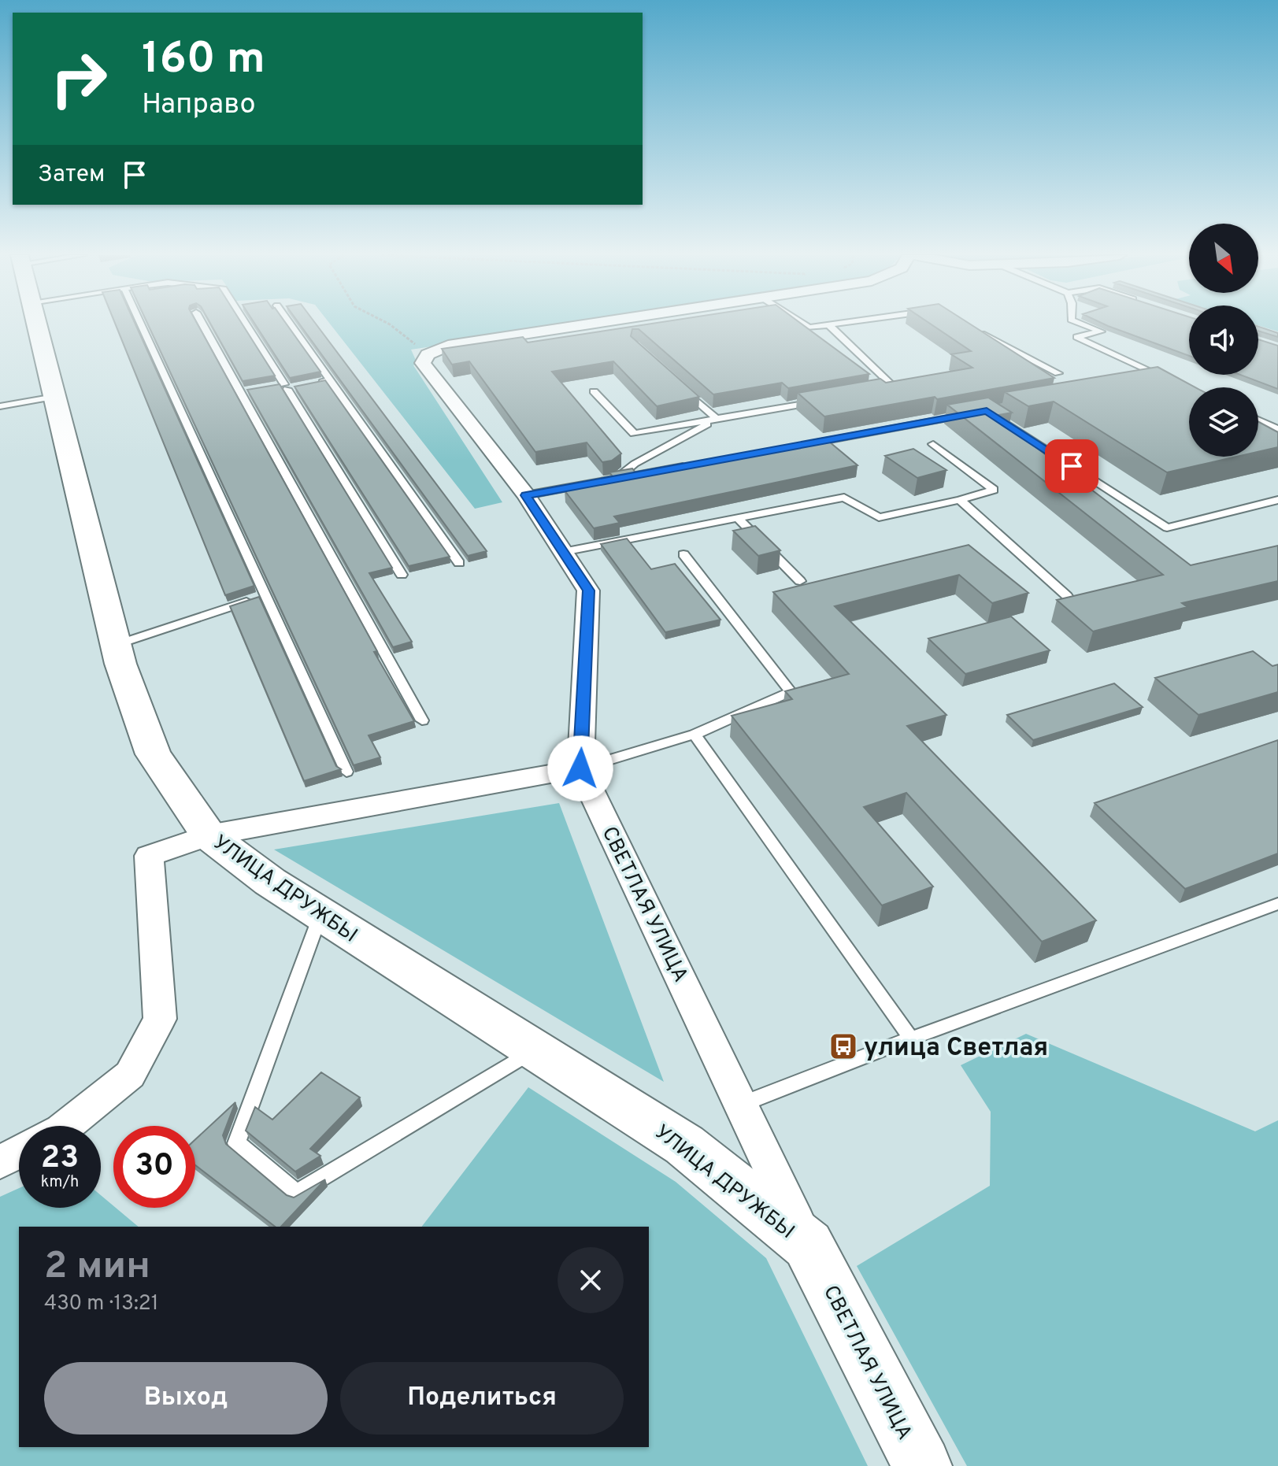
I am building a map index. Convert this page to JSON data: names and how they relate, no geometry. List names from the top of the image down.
{
  "streets": {
    "street": ["УЛИЦА ДРУЖБЫ", "СВЕТЛАЯ УЛИЦА"]
  },
  "crossings": [
    ["УЛИЦА ДРУЖБЫ", "СВЕТЛАЯ УЛИЦА"]
  ],
  "places": {
    "bus stop": ["улица Светлая"]
  },
  "north": "bottom right",
  "page": {
    "turn": ["160 m", "Направо"],
    "then": "Затем",
    "speed": "23 km/h",
    "limit": "30",
    "heading": ["2 мин", "430 m · 13:21"],
    "buttons": ["Выход", "Поделиться"]
  }
}
